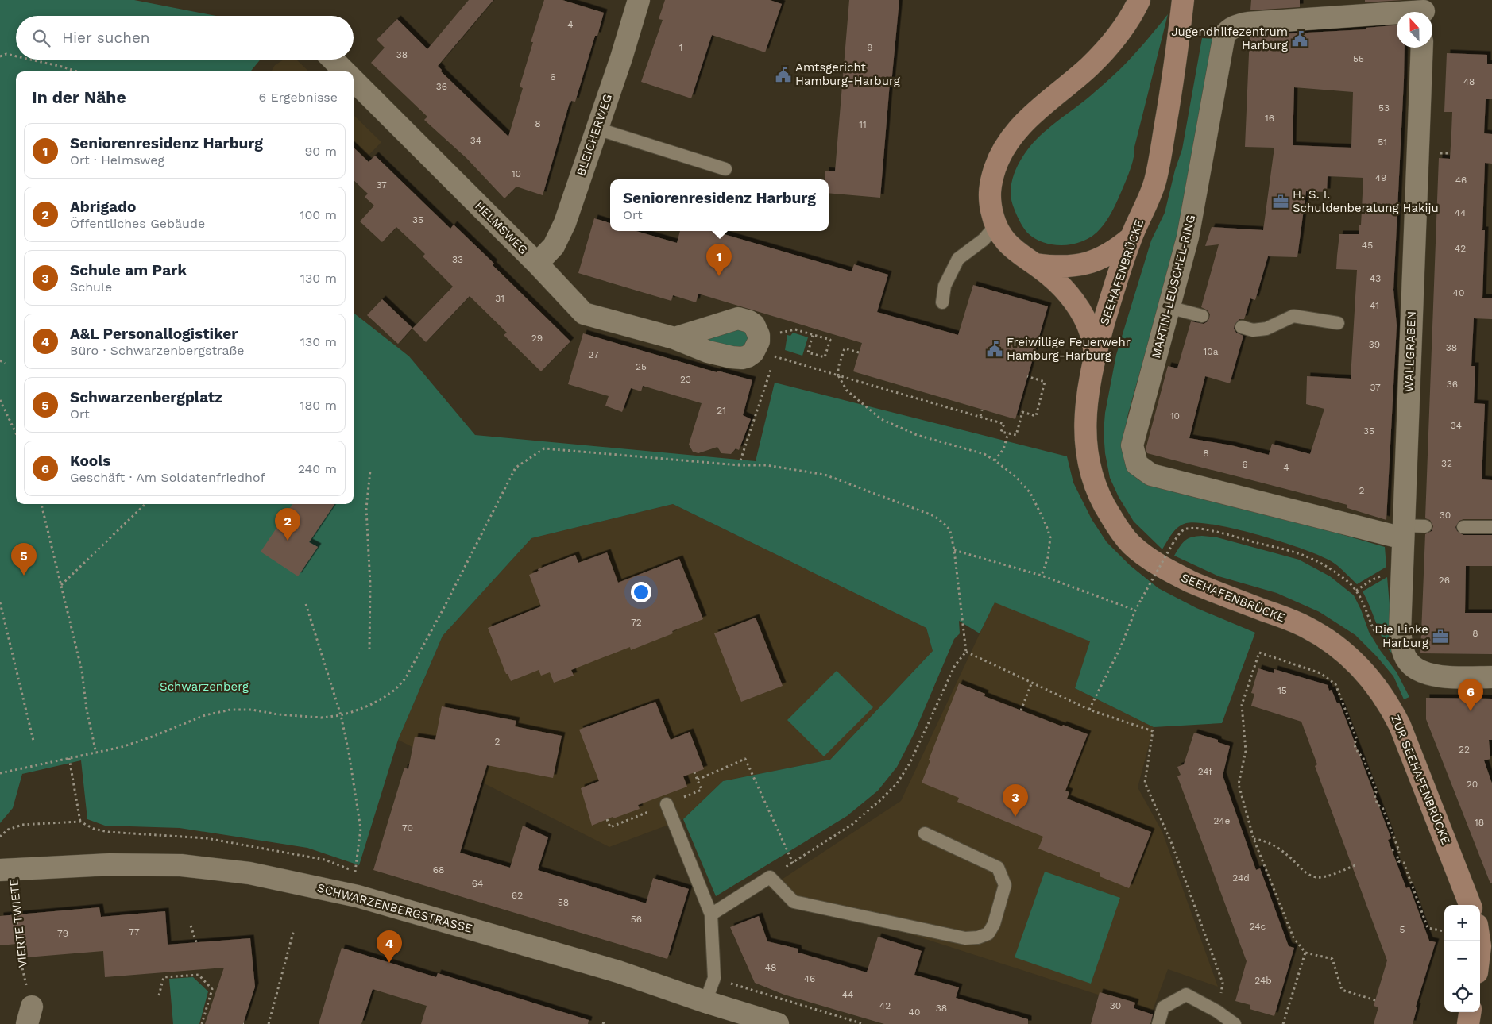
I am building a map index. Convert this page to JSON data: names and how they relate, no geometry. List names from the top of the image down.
{
  "streets": {
    "main road": ["SEEHAFENBRÜCKE", "ZUR SEEHAFENBRÜCKE"],
    "street": [
      "BLEICHERWEG",
      "HELMSWEG",
      "MARTIN-LEUSCHEL-RING",
      "WALLGRABEN",
      "SCHWARZENBERGSTRASSE"
    ],
    "path": ["VIERTE TWIETE"]
  },
  "crossings": [
    ["BLEICHERWEG", "HELMSWEG"],
    ["SEEHAFENBRÜCKE", "ZUR SEEHAFENBRÜCKE"],
    ["MARTIN-LEUSCHEL-RING", "WALLGRABEN"],
    ["SCHWARZENBERGSTRASSE", "VIERTE TWIETE"]
  ],
  "parks": ["Schwarzenberg"],
  "places": {
    "public building": ["Jugendhilfezentrum Harburg", "Amtsgericht Hamburg-Harburg", "Freiwillige Feuerwehr Hamburg-Harburg"],
    "office": ["H. S. I. Schuldenberatung Hakiju", "Die Linke Harburg"]
  },
  "house_numbers": [
    "4",
    "1",
    "9",
    "38",
    "55",
    "6",
    "48",
    "36",
    "53",
    "16",
    "8",
    "11",
    "34",
    "51",
    "10",
    "49",
    "46",
    "37",
    "44",
    "35",
    "45",
    "42",
    "33",
    "43",
    "40",
    "31",
    "41",
    "29",
    "39",
    "38",
    "10a",
    "27",
    "25",
    "23",
    "36",
    "37",
    "21",
    "10",
    "34",
    "35",
    "8",
    "32",
    "6",
    "4",
    "2",
    "30",
    "26",
    "72",
    "8",
    "15",
    "2",
    "22",
    "24f",
    "20",
    "24e",
    "18",
    "70",
    "68",
    "24d",
    "64",
    "62",
    "58",
    "56",
    "24c",
    "5",
    "77",
    "79",
    "48",
    "46",
    "24b",
    "44",
    "42",
    "30",
    "38",
    "40"
  ],
  "north": "top",
  "page": {
    "search": "Hier suchen",
    "heading": ["In der Nähe", "6 Ergebnisse"],
    "list": [
      {
        "mark": "1",
        "name": "Seniorenresidenz Harburg",
        "note": "Ort · Helmsweg",
        "value": "90 m"
      },
      {
        "mark": "2",
        "name": "Abrigado",
        "note": "Öffentliches Gebäude",
        "value": "100 m"
      },
      {
        "mark": "3",
        "name": "Schule am Park",
        "note": "Schule",
        "value": "130 m"
      },
      {
        "mark": "4",
        "name": "A&L Personallogistiker",
        "note": "Büro · Schwarzenbergstraße",
        "value": "130 m"
      },
      {
        "mark": "5",
        "name": "Schwarzenbergplatz",
        "note": "Ort",
        "value": "180 m"
      },
      {
        "mark": "6",
        "name": "Kools",
        "note": "Geschäft · Am Soldatenfriedhof",
        "value": "240 m"
      }
    ],
    "popup": ["Seniorenresidenz Harburg", "Ort"],
    "pins": [
      "1",
      "2",
      "5",
      "6",
      "3",
      "4"
    ],
    "map_buttons": ["+", "−"]
  }
}
